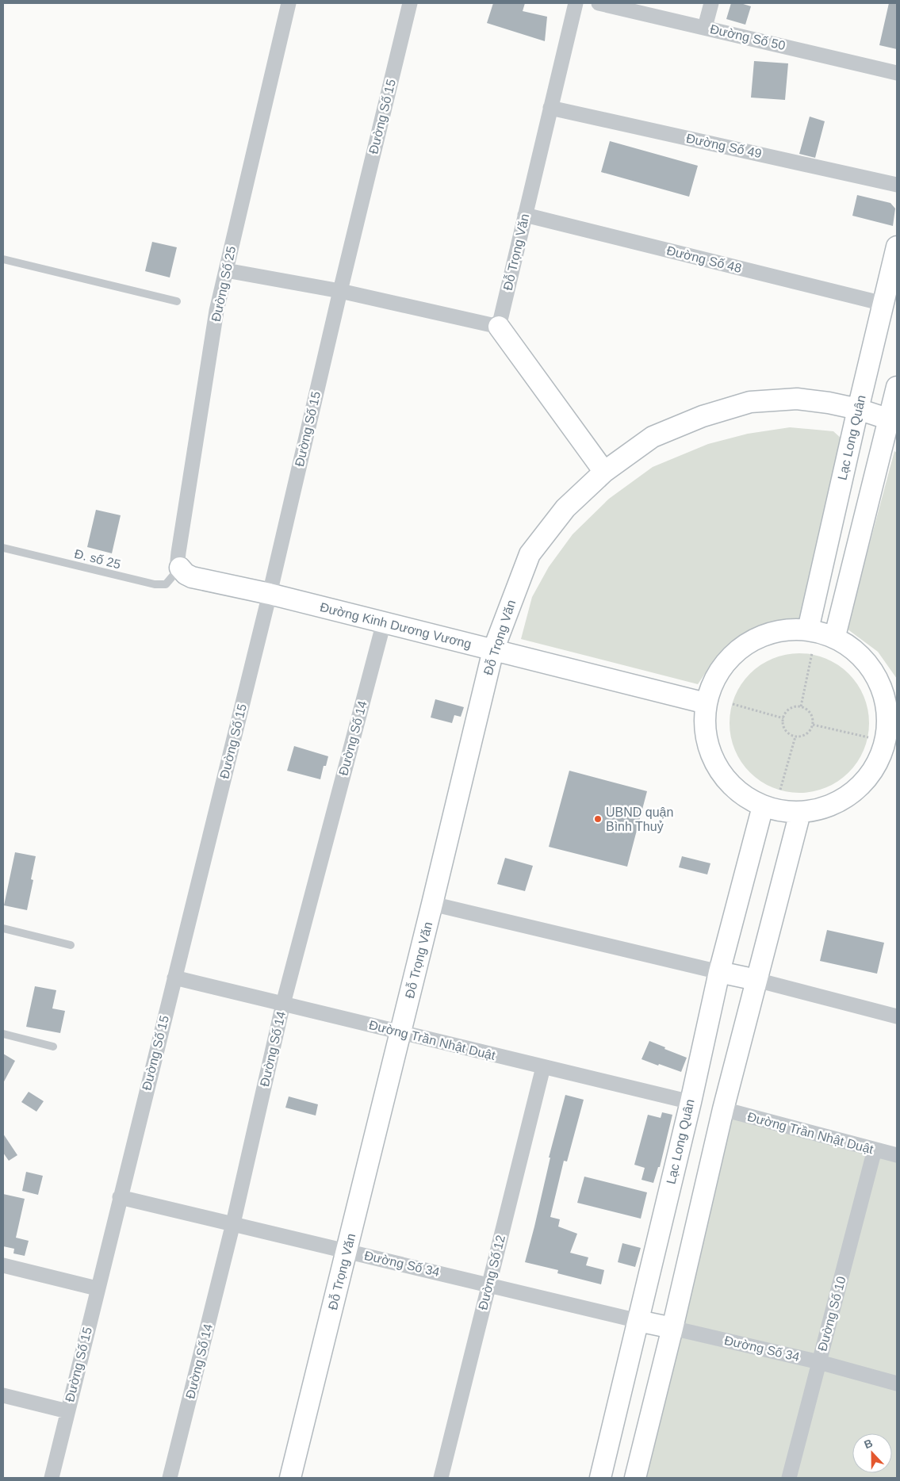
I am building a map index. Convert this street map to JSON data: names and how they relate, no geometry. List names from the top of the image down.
{
  "streets": {
    "main road": ["Đỗ Trọng Văn", "Lạc Long Quân", "Đường Kinh Dương Vương"],
    "street": [
      "Đường Số 50",
      "Đường Số 15",
      "Đường Số 49",
      "Đường Số 48",
      "Đường Số 25",
      "Đường Số 14",
      "Đường Trần Nhật Duật",
      "Đường Số 34",
      "Đường Số 12",
      "Đường Số 10"
    ],
    "lane": ["Đ. số 25"]
  },
  "crossings": [
    ["Đường Số 15", "Đường Kinh Dương Vương"],
    ["Đường Số 15", "Đường Trần Nhật Duật"],
    ["Đường Số 15", "Đường Số 34"],
    ["Đường Số 49", "Đỗ Trọng Văn"],
    ["Đỗ Trọng Văn", "Đường Số 48"],
    ["Đỗ Trọng Văn", "Lạc Long Quân"],
    ["Đỗ Trọng Văn", "Đường Kinh Dương Vương"],
    ["Đỗ Trọng Văn", "Đường Trần Nhật Duật"],
    ["Đỗ Trọng Văn", "Đường Số 34"],
    ["Đường Số 48", "Lạc Long Quân"],
    ["Đường Số 25", "Đ. số 25"],
    ["Đường Số 25", "Đường Kinh Dương Vương"],
    ["Lạc Long Quân", "Đường Trần Nhật Duật"],
    ["Lạc Long Quân", "Đường Số 34"],
    ["Đ. số 25", "Đường Kinh Dương Vương"],
    ["Đường Kinh Dương Vương", "Đường Số 14"],
    ["Đường Số 14", "Đường Trần Nhật Duật"],
    ["Đường Số 14", "Đường Số 34"],
    ["Đường Trần Nhật Duật", "Đường Số 12"],
    ["Đường Trần Nhật Duật", "Đường Số 10"],
    ["Đường Số 34", "Đường Số 12"],
    ["Đường Số 34", "Đường Số 10"]
  ],
  "places": ["UBND quận Bình Thuỷ"],
  "north": "top"
}
